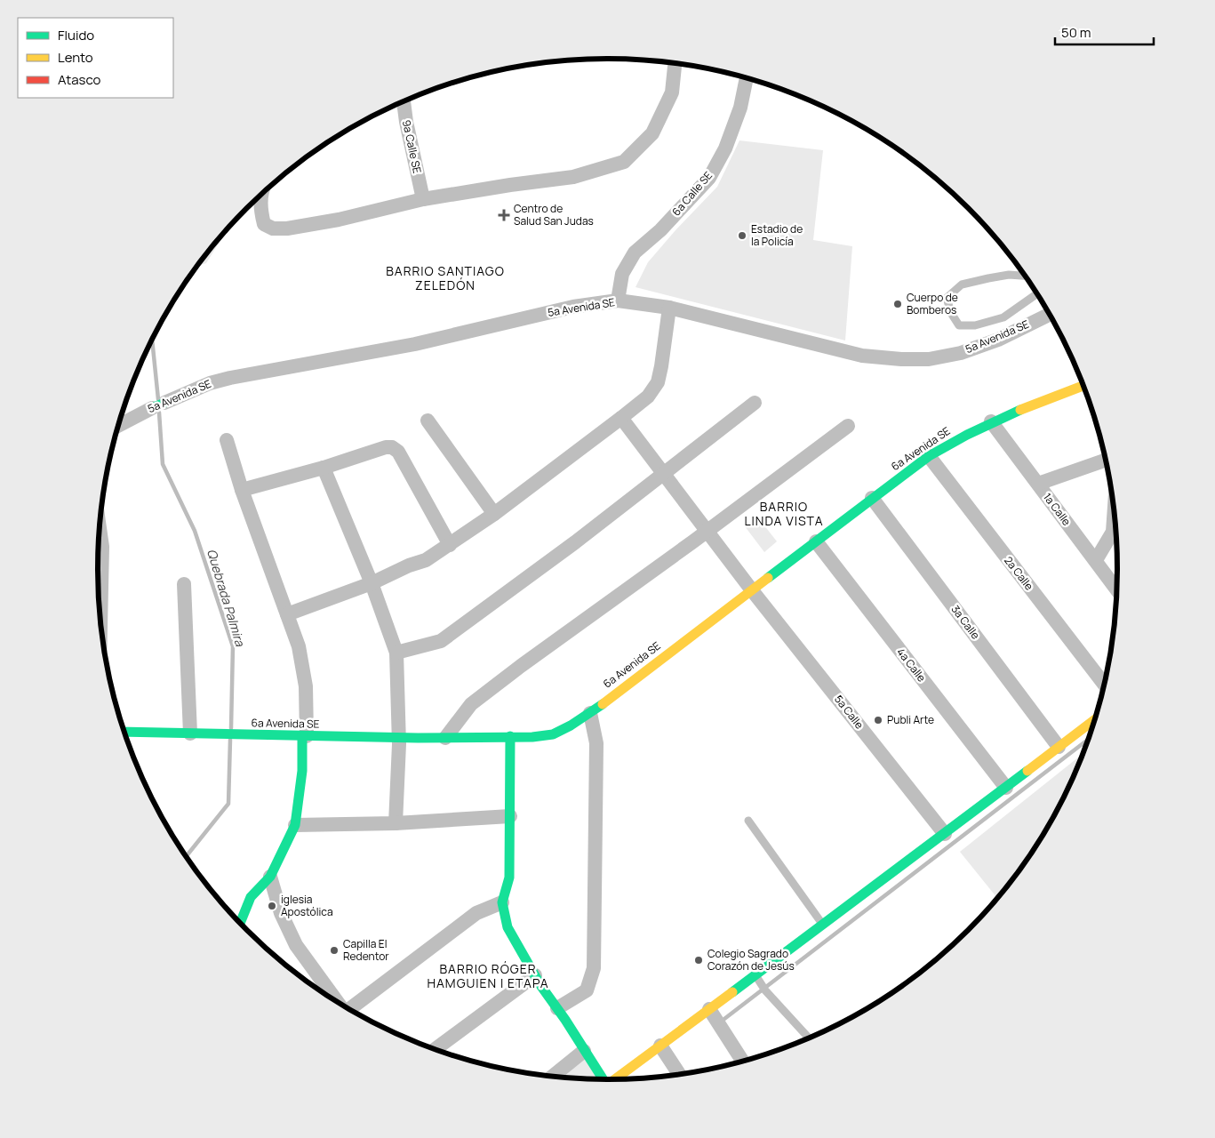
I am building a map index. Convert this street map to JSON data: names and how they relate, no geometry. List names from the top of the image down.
{
  "streets": {
    "street": [
      "9a Calle SE",
      "6a Calle SE",
      "5a Avenida SE",
      "6a Avenida SE",
      "1a Calle",
      "2a Calle",
      "3a Calle",
      "4a Calle",
      "5a Calle"
    ]
  },
  "crossings": [
    ["6a Calle SE", "5a Avenida SE"],
    ["6a Avenida SE", "1a Calle"],
    ["6a Avenida SE", "2a Calle"],
    ["6a Avenida SE", "3a Calle"],
    ["6a Avenida SE", "4a Calle"],
    ["6a Avenida SE", "5a Calle"]
  ],
  "districts": ["BARRIO SANTIAGO ZELEDÓN", "BARRIO LINDA VISTA", "BARRIO RÓGER HAMGUIEN I ETAPA"],
  "water": ["Quebrada Palmira"],
  "places": {
    "health": ["Centro de Salud San Judas"],
    "other": [
      "Estadio de la Policía",
      "Cuerpo de Bomberos",
      "Publi Arte",
      "iglesia Apostólica",
      "Capilla El Redentor",
      "Colegio Sagrado Corazón de Jesús"
    ]
  },
  "legend": ["Fluido", "Lento", "Atasco"],
  "scale_bar": "50 m"
}
